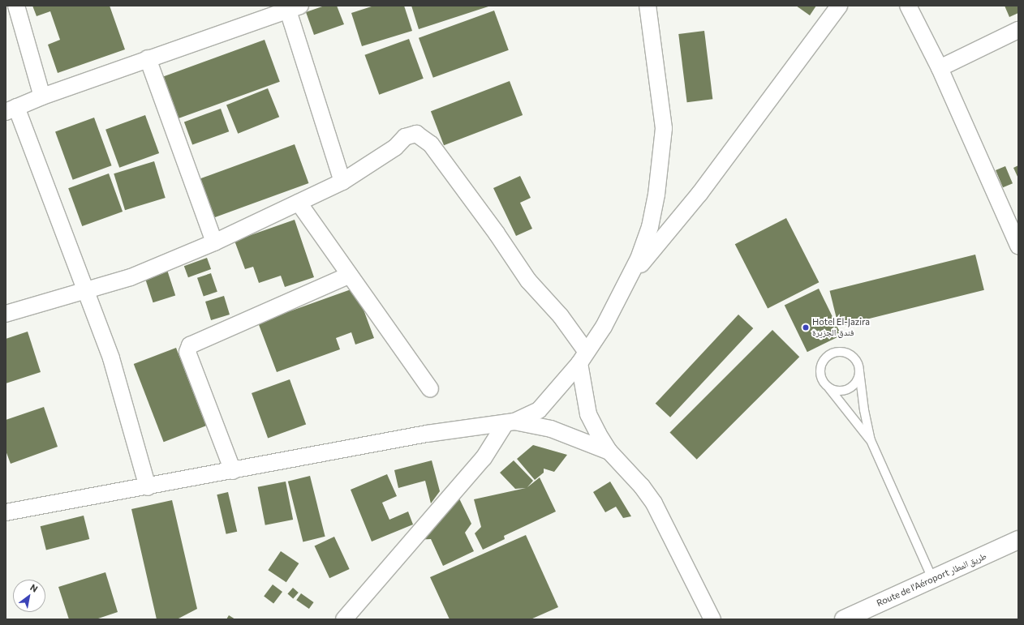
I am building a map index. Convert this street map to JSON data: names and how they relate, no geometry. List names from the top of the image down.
{
  "streets": {
    "street": ["Route de l'Aéroport طريق المطار"]
  },
  "places": ["Hotel El-Jazira فندق الجزيرة"],
  "north": "top right"
}
